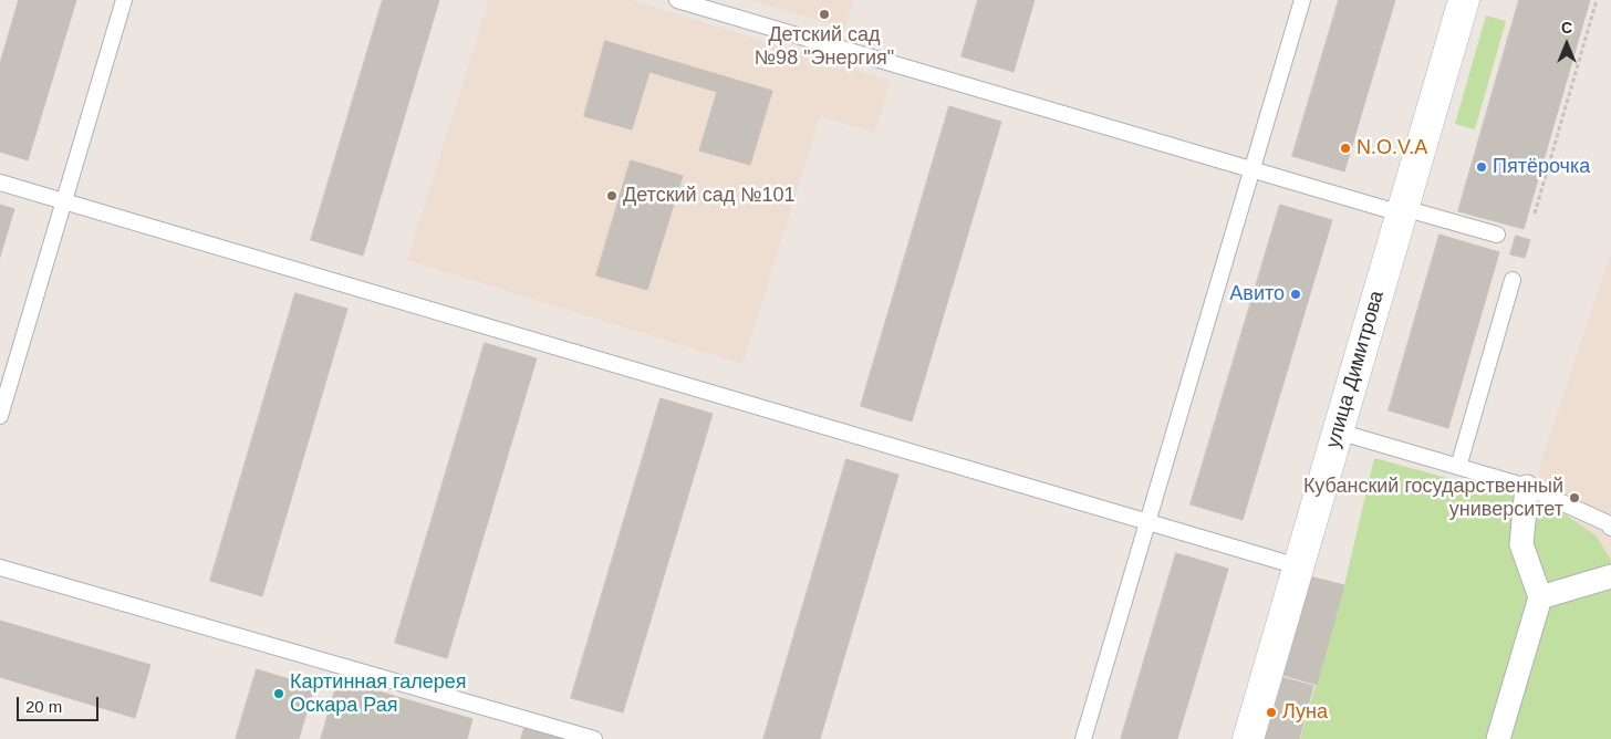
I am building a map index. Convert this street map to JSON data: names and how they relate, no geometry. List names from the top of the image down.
{
  "streets": {
    "street": ["улица Димитрова"]
  },
  "places": [
    "Детский сад №98 \"Энергия\"",
    "N.O.V.A",
    "Пятёрочка",
    "Детский сад №101",
    "Авито",
    "Кубанский государственный университет",
    "Картинная галерея Оскара Рая",
    "Луна"
  ],
  "scale_bar": "20 m",
  "north": "top"
}
